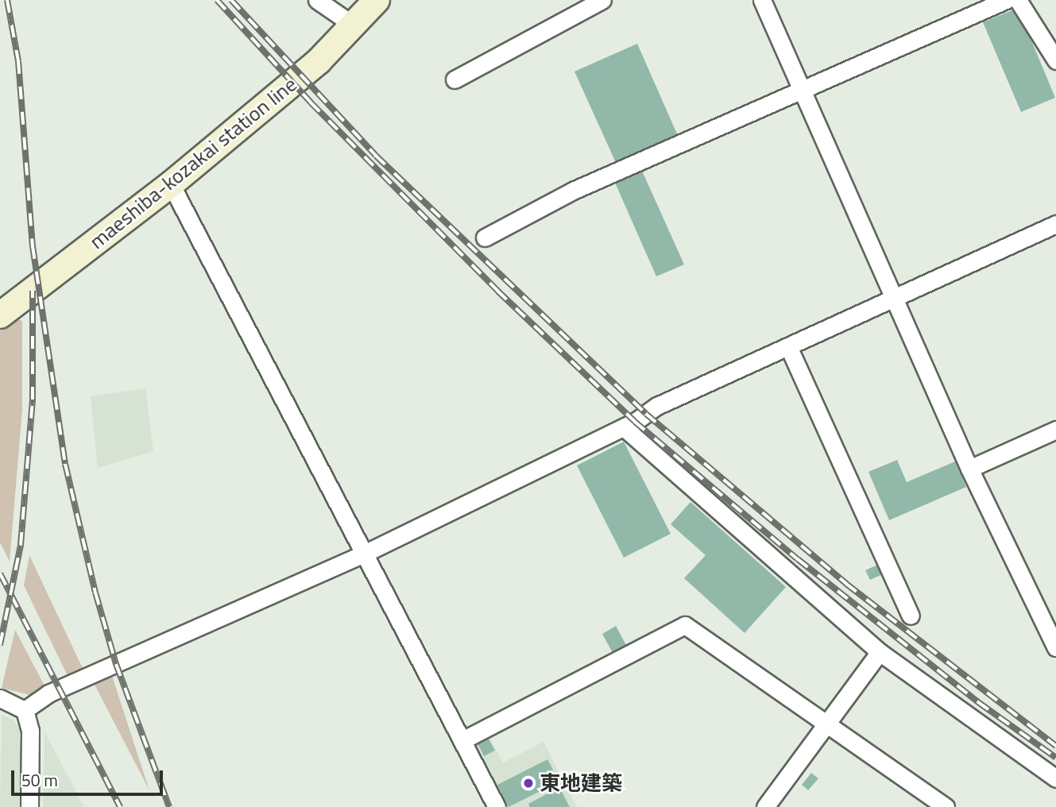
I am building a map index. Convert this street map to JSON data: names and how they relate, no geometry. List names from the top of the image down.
{
  "streets": {
    "main road": ["maeshiba-kozakai station line"]
  },
  "places": ["東地建築"],
  "scale_bar": "50 m"
}
